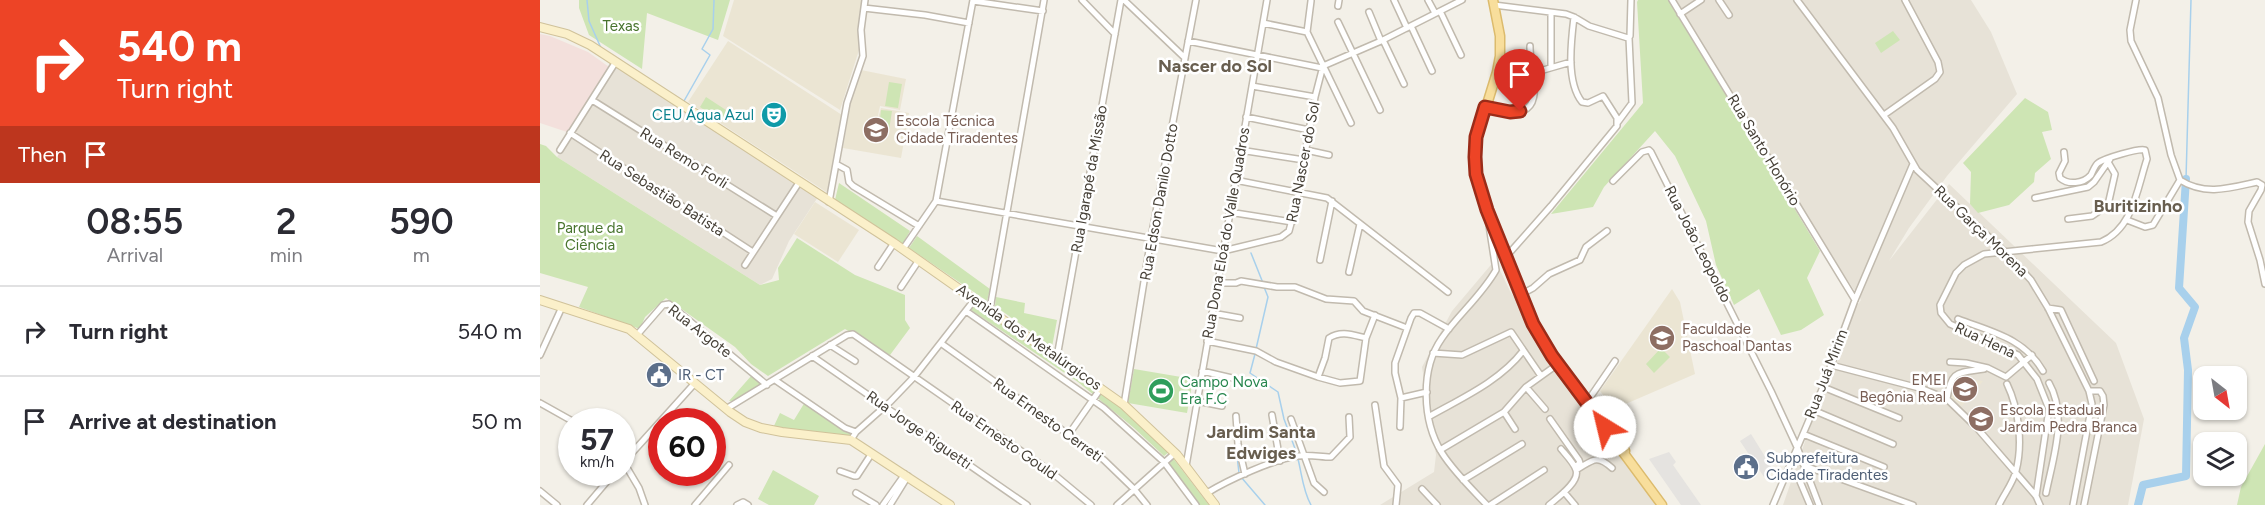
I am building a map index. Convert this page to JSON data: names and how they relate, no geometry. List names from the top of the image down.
{
  "streets": {
    "main road": ["Avenida dos Metalúrgicos"],
    "street": [
      "Rua Santo Honório",
      "Rua Remo Forli",
      "Rua Nascer do Sol",
      "Rua Igarapé da Missão",
      "Rua Sebastião Batista",
      "Rua Edson Danilo Dotto",
      "Rua Garça Morena",
      "Rua Dona Eloá do Valle Quadros",
      "Rua João Leopoldo",
      "Rua Argote",
      "Rua Hena",
      "Rua Juá Mirim",
      "Rua Ernesto Cerreti",
      "Rua Jorge Riguetti",
      "Rua Ernesto Gould"
    ]
  },
  "crossings": [
    ["Rua Santo Honório", "Rua Juá Mirim"],
    ["Rua Nascer do Sol", "Rua Igarapé da Missão"],
    ["Rua Nascer do Sol", "Rua Edson Danilo Dotto"],
    ["Rua Nascer do Sol", "Rua Dona Eloá do Valle Quadros"],
    ["Rua Igarapé da Missão", "Avenida dos Metalúrgicos"],
    ["Rua Edson Danilo Dotto", "Avenida dos Metalúrgicos"],
    ["Rua Garça Morena", "Rua Hena"],
    ["Rua Garça Morena", "Rua Juá Mirim"],
    ["Rua Dona Eloá do Valle Quadros", "Avenida dos Metalúrgicos"],
    ["Rua João Leopoldo", "Rua Juá Mirim"]
  ],
  "districts": ["Nascer do Sol", "Buritizinho", "Jardim Santa Edwiges"],
  "parks": ["Texas", "Parque da Ciência"],
  "places": {
    "theatre": ["CEU Água Azul"],
    "school or university": [
      "Escola Técnica Cidade Tiradentes",
      "Faculdade Paschoal Dantas",
      "EMEI Begônia Real",
      "Escola Estadual Jardim Pedra Branca"
    ],
    "public building": ["IR - CT", "Subprefeitura Cidade Tiradentes"],
    "sports": ["Campo Nova Era F.C"]
  },
  "north": "bottom right",
  "page": {
    "turn": ["540 m", "Turn right"],
    "then": "Then",
    "eta": [
      "08:55",
      "Arrival",
      "2",
      "min",
      "590",
      "m"
    ],
    "list": [
      {
        "name": "Turn right",
        "value": "540 m"
      },
      {
        "name": "Arrive at destination",
        "value": "50 m"
      }
    ],
    "speed": "57 km/h",
    "limit": "60"
  }
}
